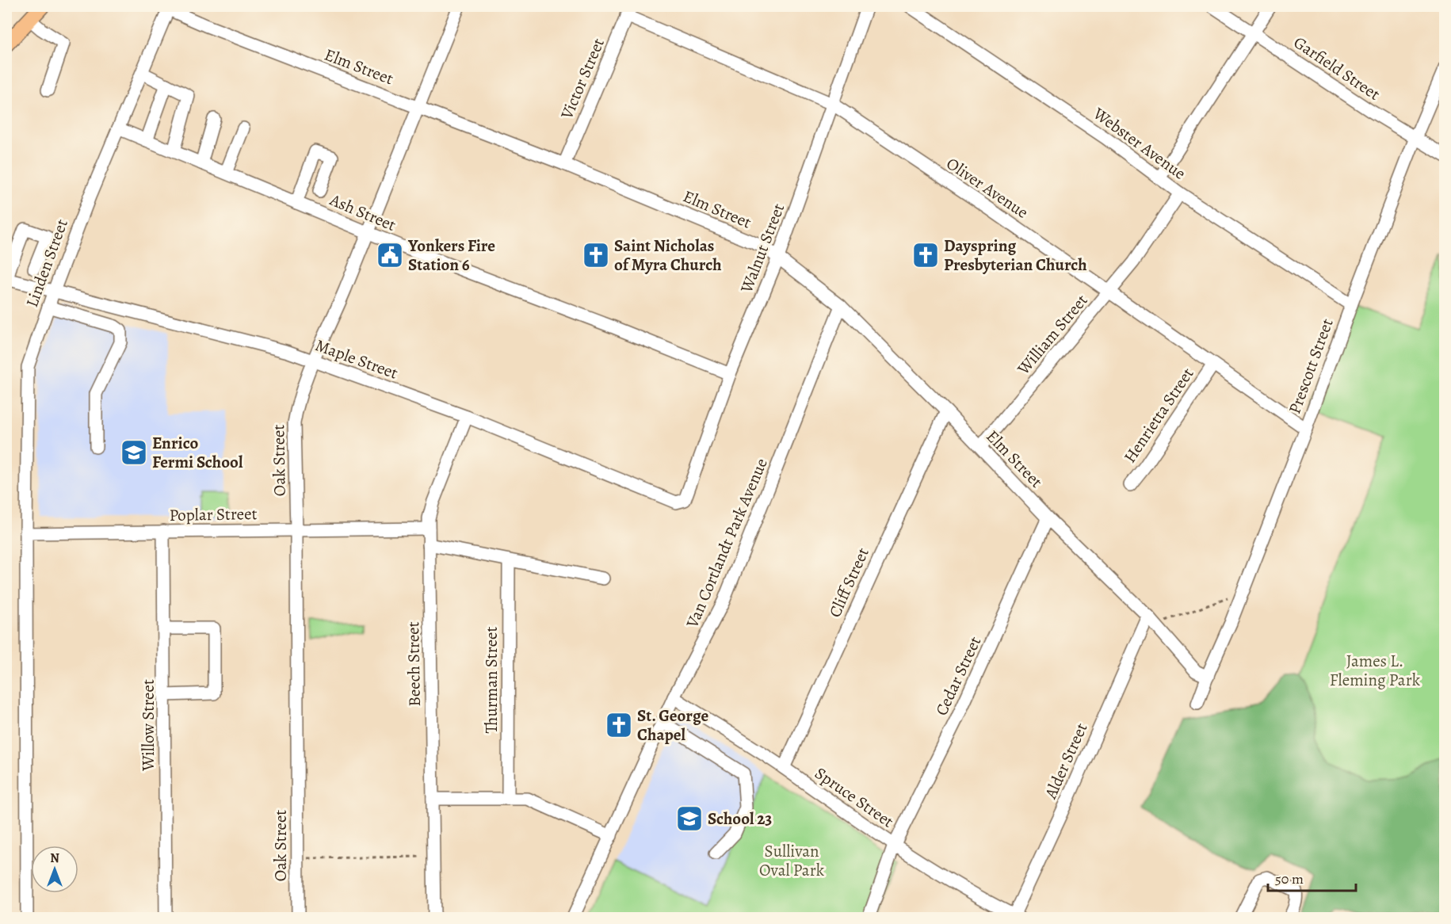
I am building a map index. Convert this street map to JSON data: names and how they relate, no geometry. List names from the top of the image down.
{
  "streets": {
    "street": [
      "Elm Street",
      "Garfield Street",
      "Victor Street",
      "Webster Avenue",
      "Oliver Avenue",
      "Ash Street",
      "Walnut Street",
      "Linden Street",
      "William Street",
      "Maple Street",
      "Prescott Street",
      "Henrietta Street",
      "Oak Street",
      "Poplar Street",
      "Van Cortlandt Park Avenue",
      "Cliff Street",
      "Beech Street",
      "Cedar Street",
      "Thurman Street",
      "Willow Street",
      "Alder Street",
      "Spruce Street"
    ]
  },
  "crossings": [
    ["Elm Street", "Victor Street"],
    ["Elm Street", "Walnut Street"],
    ["Elm Street", "Linden Street"],
    ["Elm Street", "William Street"],
    ["Elm Street", "Prescott Street"],
    ["Elm Street", "Oak Street"],
    ["Elm Street", "Van Cortlandt Park Avenue"],
    ["Elm Street", "Cliff Street"],
    ["Elm Street", "Cedar Street"],
    ["Elm Street", "Alder Street"],
    ["Garfield Street", "Prescott Street"],
    ["Victor Street", "Oliver Avenue"],
    ["Webster Avenue", "William Street"],
    ["Webster Avenue", "Prescott Street"],
    ["Oliver Avenue", "Walnut Street"],
    ["Oliver Avenue", "William Street"],
    ["Oliver Avenue", "Prescott Street"],
    ["Oliver Avenue", "Henrietta Street"],
    ["Ash Street", "Walnut Street"],
    ["Ash Street", "Linden Street"],
    ["Ash Street", "Oak Street"],
    ["Walnut Street", "Maple Street"],
    ["Linden Street", "Maple Street"],
    ["Linden Street", "Poplar Street"],
    ["Maple Street", "Oak Street"],
    ["Maple Street", "Beech Street"],
    ["Oak Street", "Poplar Street"],
    ["Poplar Street", "Beech Street"],
    ["Poplar Street", "Willow Street"],
    ["Van Cortlandt Park Avenue", "Spruce Street"],
    ["Cliff Street", "Spruce Street"],
    ["Cedar Street", "Spruce Street"],
    ["Alder Street", "Spruce Street"]
  ],
  "parks": ["James L. Fleming Park", "Sullivan Oval Park"],
  "places": {
    "public building": ["Yonkers Fire Station 6"],
    "church": ["Saint Nicholas of Myra Church", "Dayspring Presbyterian Church", "St. George Chapel"],
    "school or university": ["Enrico Fermi School", "School 23"]
  },
  "scale_bar": "50 m",
  "north": "top"
}
